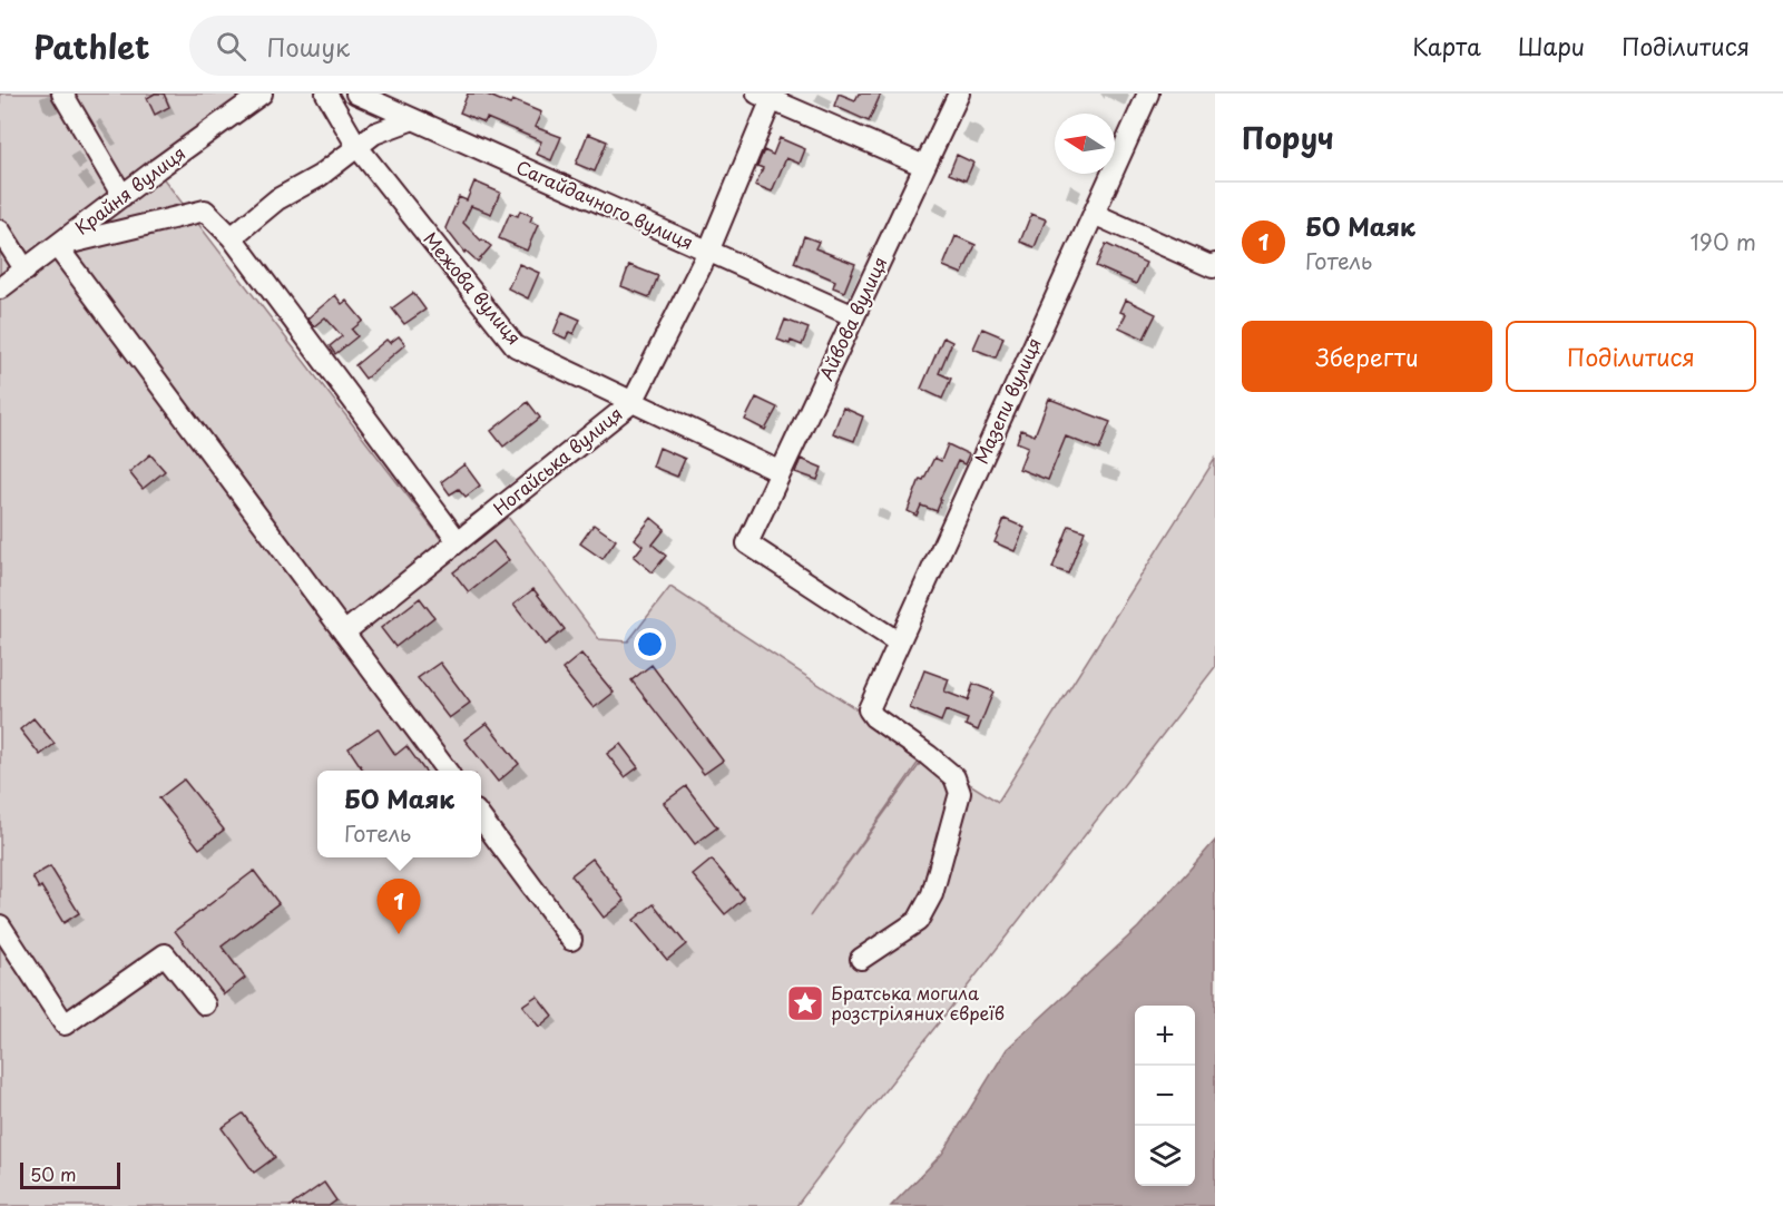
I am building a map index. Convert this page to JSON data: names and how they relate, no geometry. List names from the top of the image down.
{
  "streets": {
    "street": [
      "Крайня вулиця",
      "Сагайдачного вулиця",
      "Межова вулиця",
      "Айвова вулиця",
      "Мазепи вулиця",
      "Ногайська вулиця"
    ]
  },
  "crossings": [
    ["Сагайдачного вулиця", "Айвова вулиця"],
    ["Сагайдачного вулиця", "Ногайська вулиця"],
    ["Межова вулиця", "Айвова вулиця"],
    ["Межова вулиця", "Ногайська вулиця"],
    ["Айвова вулиця", "Мазепи вулиця"]
  ],
  "places": {
    "place": ["Братська могила розстріляних євреїв"]
  },
  "scale_bar": "50 m",
  "north": "left",
  "page": {
    "header": "Pathlet",
    "search": "Пошук",
    "nav": ["Карта", "Шари", "Поділитися"],
    "heading": "Поруч",
    "list": [
      {
        "mark": "1",
        "name": "БО Маяк",
        "note": "Готель",
        "value": "190 m"
      }
    ],
    "buttons": ["Зберегти", "Поділитися"],
    "popup": ["БО Маяк", "Готель"],
    "pins": "1",
    "map_buttons": ["+", "−"],
    "scale": "50 m"
  }
}
